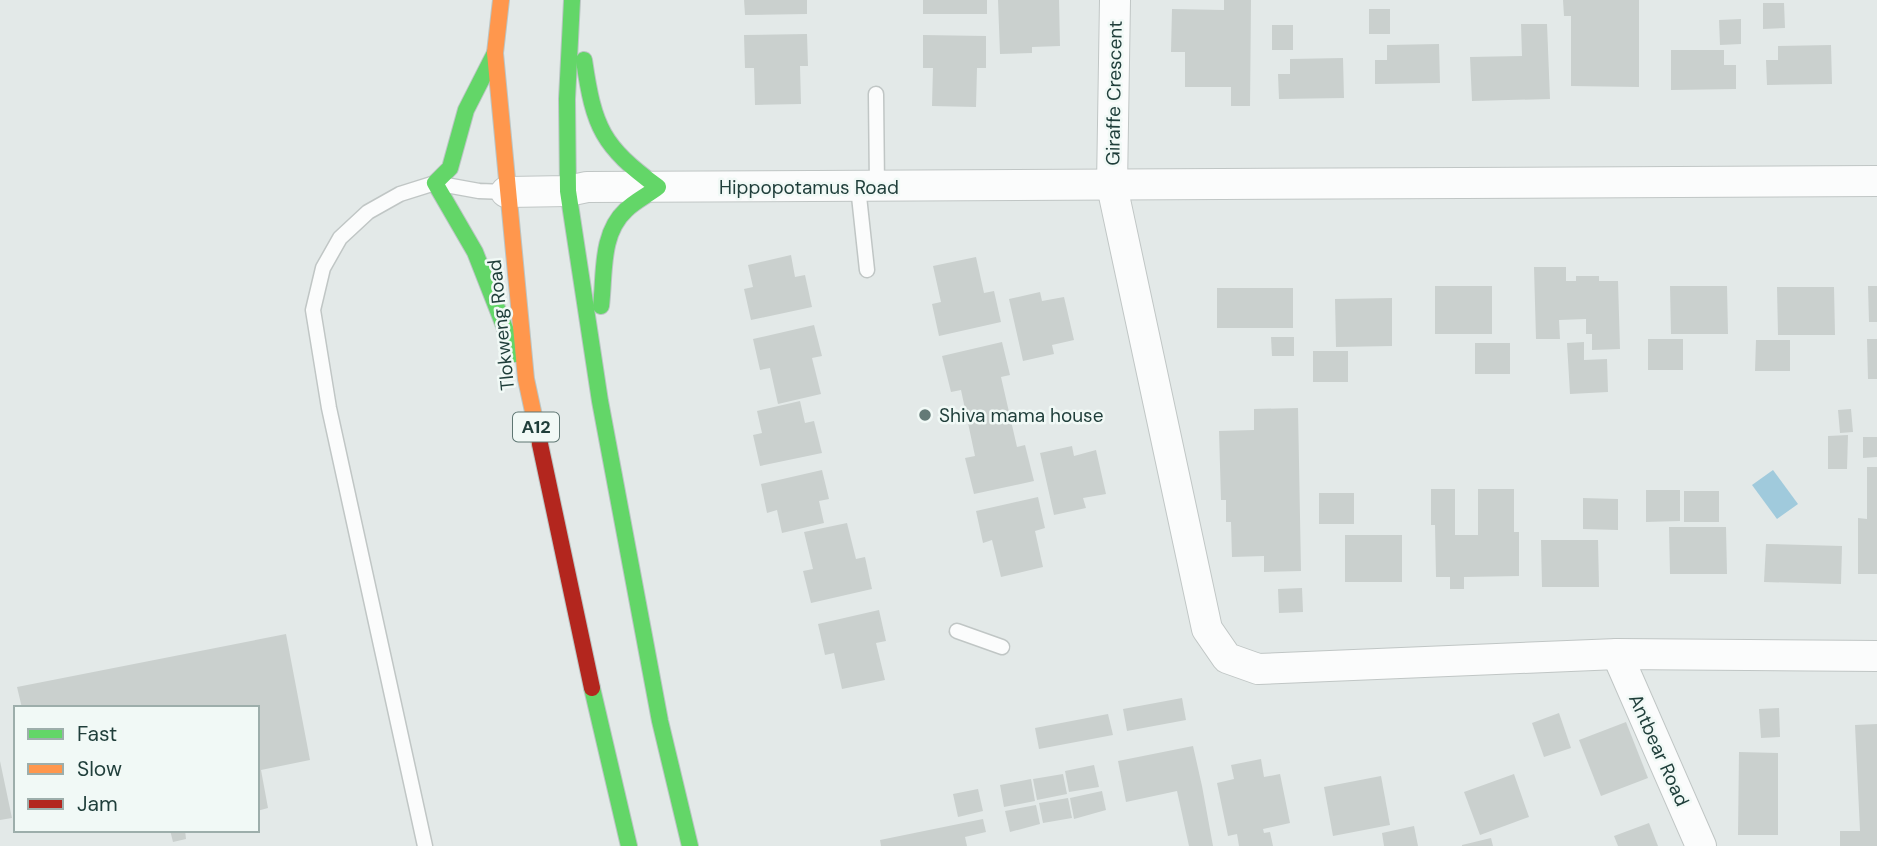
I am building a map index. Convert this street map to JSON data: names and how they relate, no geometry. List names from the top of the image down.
{
  "streets": {
    "main road": ["Tlokweng Road", "A12"],
    "street": ["Giraffe Crescent", "Hippopotamus Road", "Antbear Road"]
  },
  "crossings": [
    ["Giraffe Crescent", "Hippopotamus Road"],
    ["Giraffe Crescent", "Antbear Road"],
    ["Hippopotamus Road", "Tlokweng Road"]
  ],
  "places": ["Shiva mama house"],
  "legend": ["Fast", "Slow", "Jam"]
}
